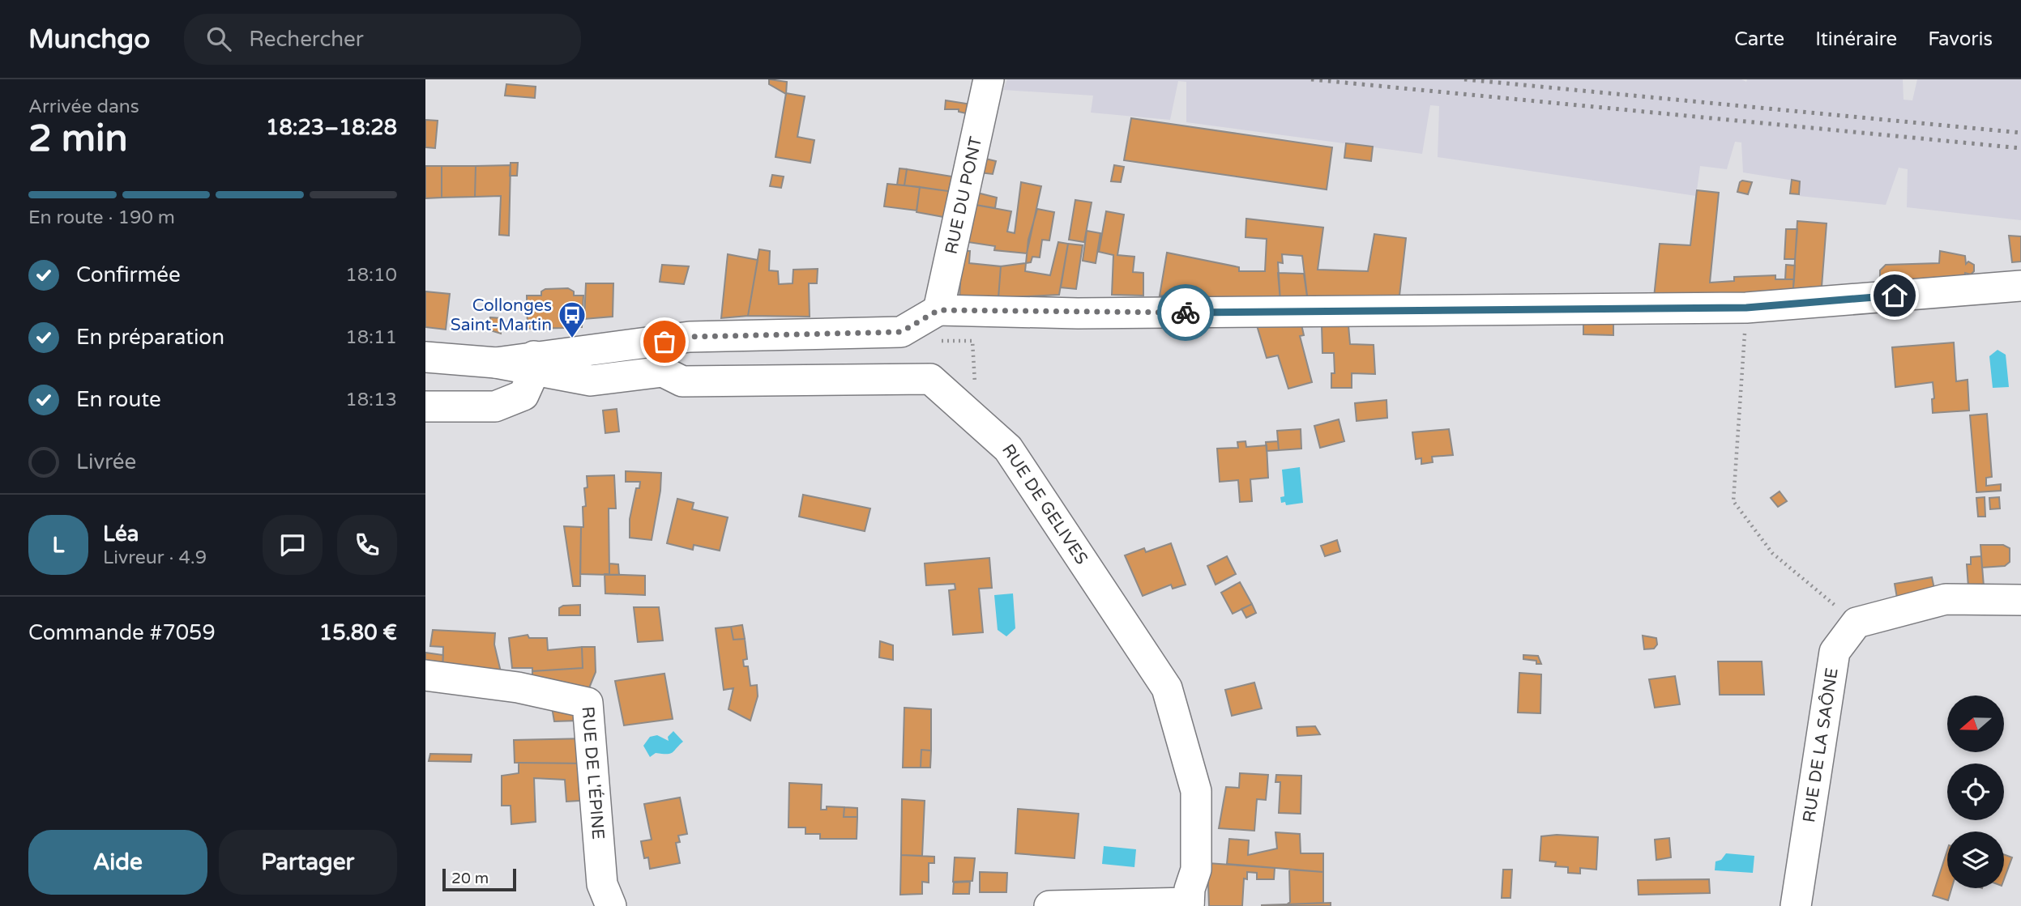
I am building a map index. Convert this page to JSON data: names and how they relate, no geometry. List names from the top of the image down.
{
  "streets": {
    "street": [
      "RUE DU PONT",
      "RUE DE GELIVES",
      "RUE DE LA SAÔNE",
      "RUE DE L'ÉPINE"
    ]
  },
  "places": {
    "bus stop": ["Collonges Saint-Martin"]
  },
  "scale_bar": "20 m",
  "north": "left",
  "page": {
    "header": "Munchgo",
    "search": "Rechercher",
    "nav": ["Carte", "Itinéraire", "Favoris"],
    "heading": ["2 min", "Arrivée dans", "18:23–18:28"],
    "panel": [
      "Léa",
      "Livreur · 4.9",
      "Commande #7059",
      "15.80 €"
    ],
    "bar": "En route · 190 m",
    "list": [
      ["Confirmée", "18:10"],
      ["En préparation", "18:11"],
      ["En route", "18:13"],
      "Livrée"
    ],
    "round": "L",
    "buttons": ["Aide", "Partager"],
    "scale": "20 m"
  }
}
